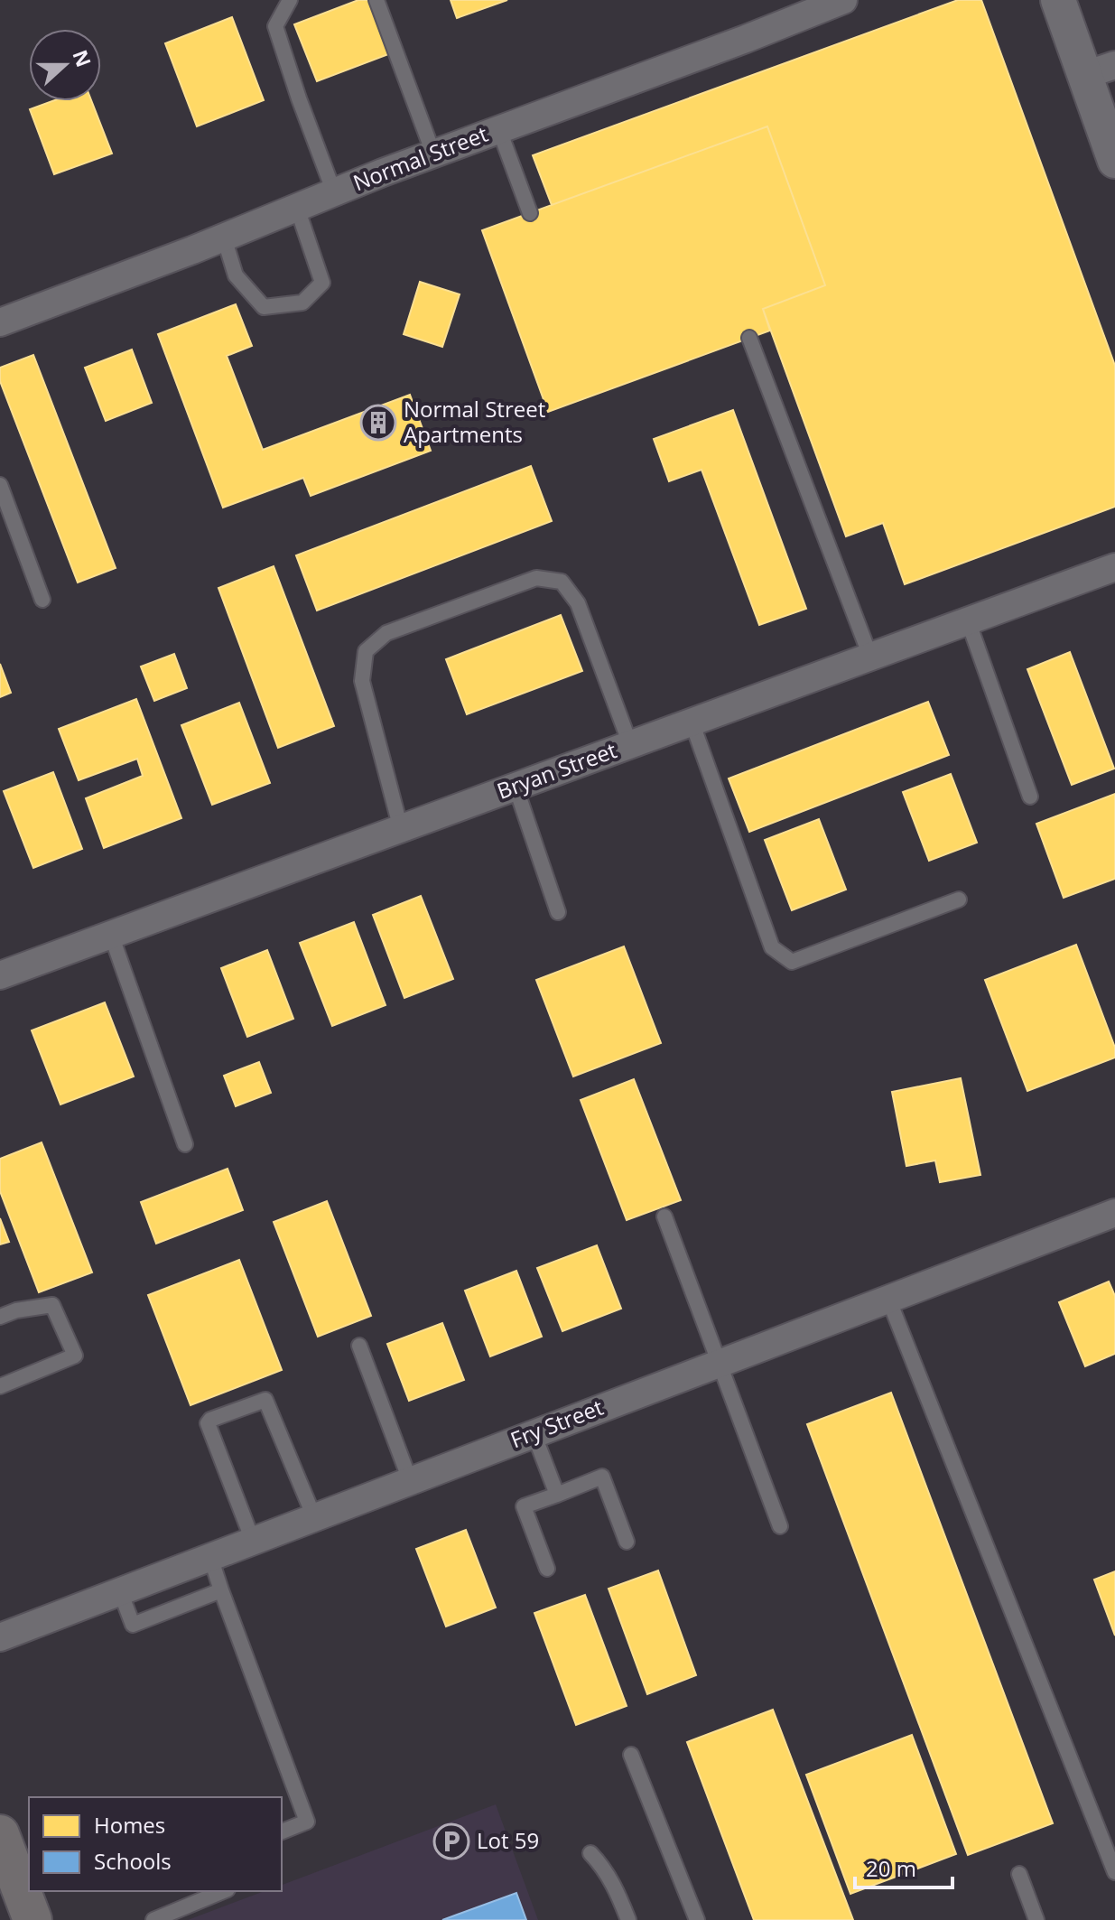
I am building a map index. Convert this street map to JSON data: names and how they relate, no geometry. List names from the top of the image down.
{
  "streets": {
    "street": ["Normal Street", "Bryan Street", "Fry Street"]
  },
  "places": {
    "building": ["Normal Street Apartments"],
    "parking": ["Lot 59"]
  },
  "legend": ["Homes", "Schools"],
  "scale_bar": "20 m",
  "north": "right"
}
